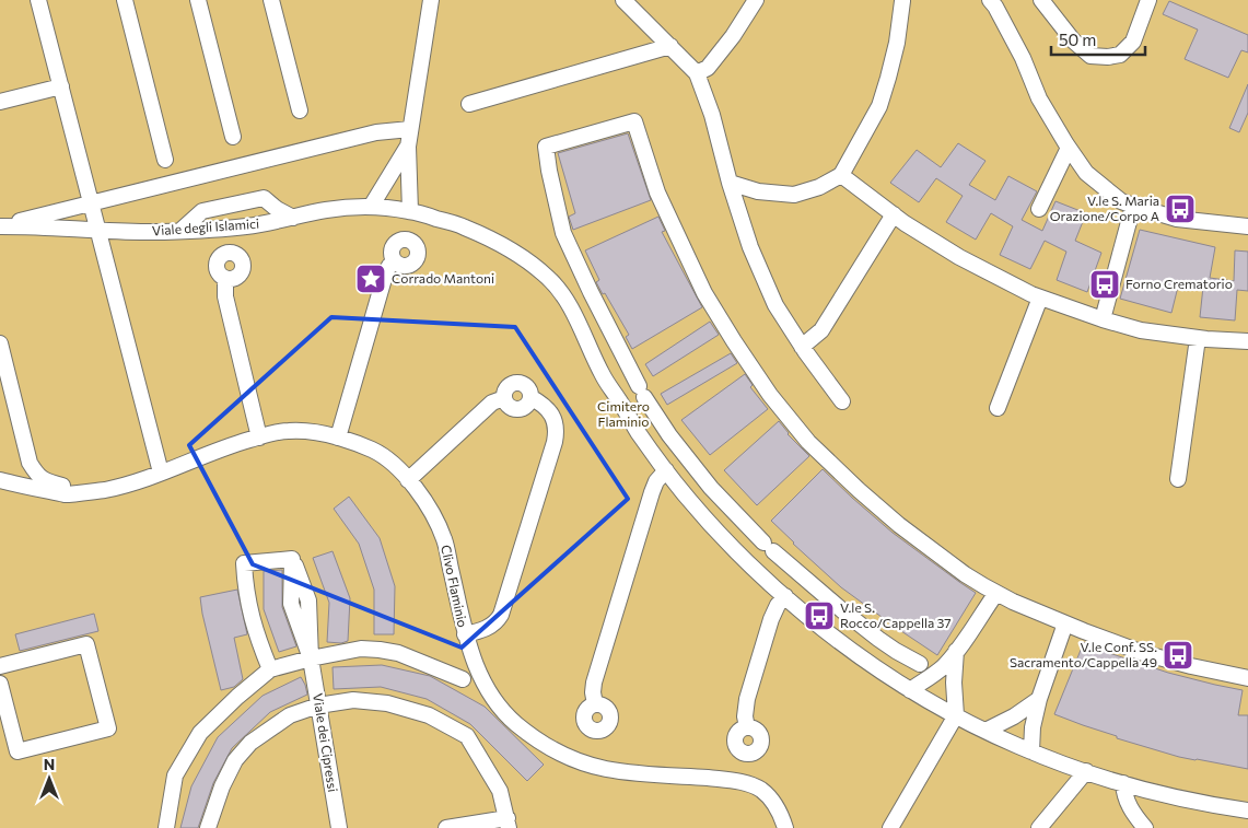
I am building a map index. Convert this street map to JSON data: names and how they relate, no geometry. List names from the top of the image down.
{
  "streets": {
    "lane": ["Viale degli Islamici", "Clivo Flaminio", "Viale dei Cipressi"]
  },
  "parks": ["Cimitero Flaminio"],
  "places": {
    "bus stop": [
      "V.le S. Maria Orazione/Corpo A",
      "Forno Crematorio",
      "V.le S. Rocco/Cappella 37",
      "V.le Conf. SS. Sacramento/Cappella 49"
    ],
    "place": ["Corrado Mantoni"]
  },
  "scale_bar": "50 m",
  "north": "top"
}
